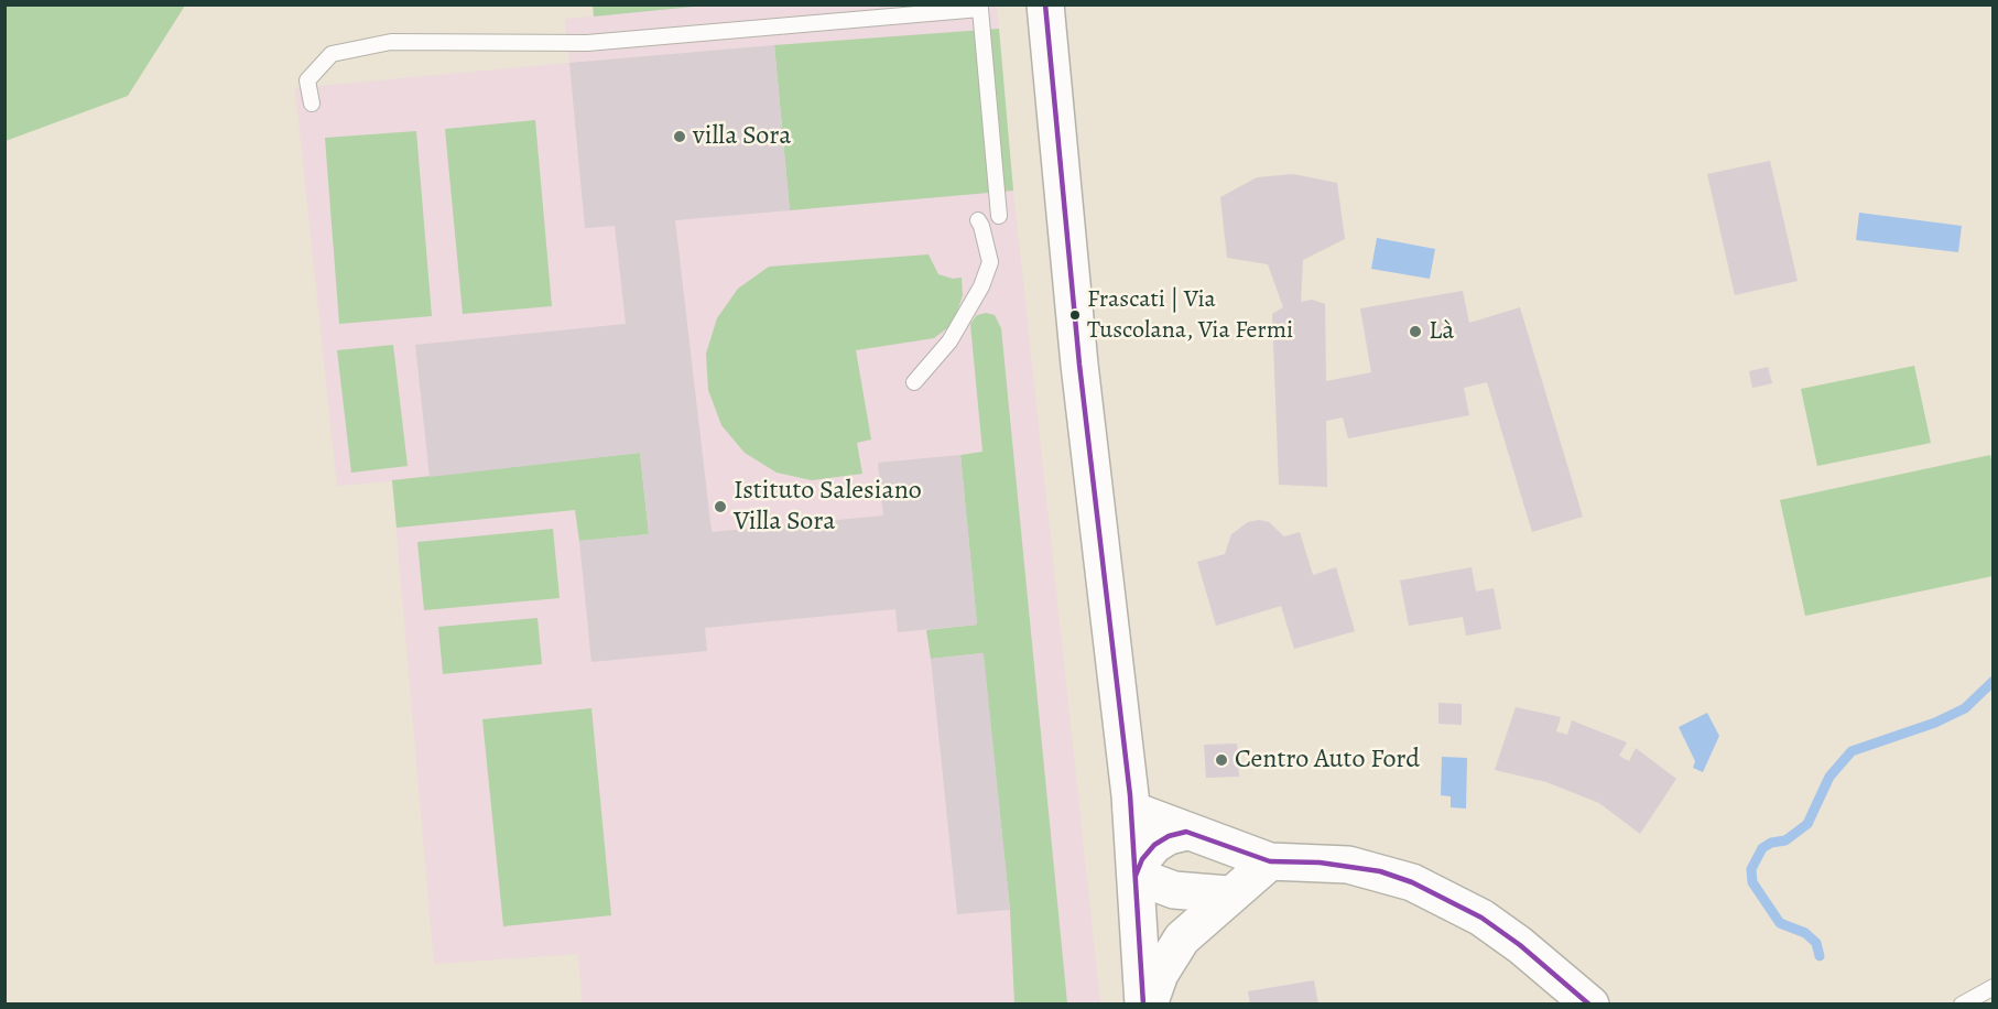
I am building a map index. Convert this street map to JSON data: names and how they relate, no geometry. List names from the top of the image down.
{
  "places": [
    "villa Sora",
    "Frascati | Via Tuscolana, Via Fermi",
    "Là",
    "Istituto Salesiano Villa Sora",
    "Centro Auto Ford"
  ]
}
